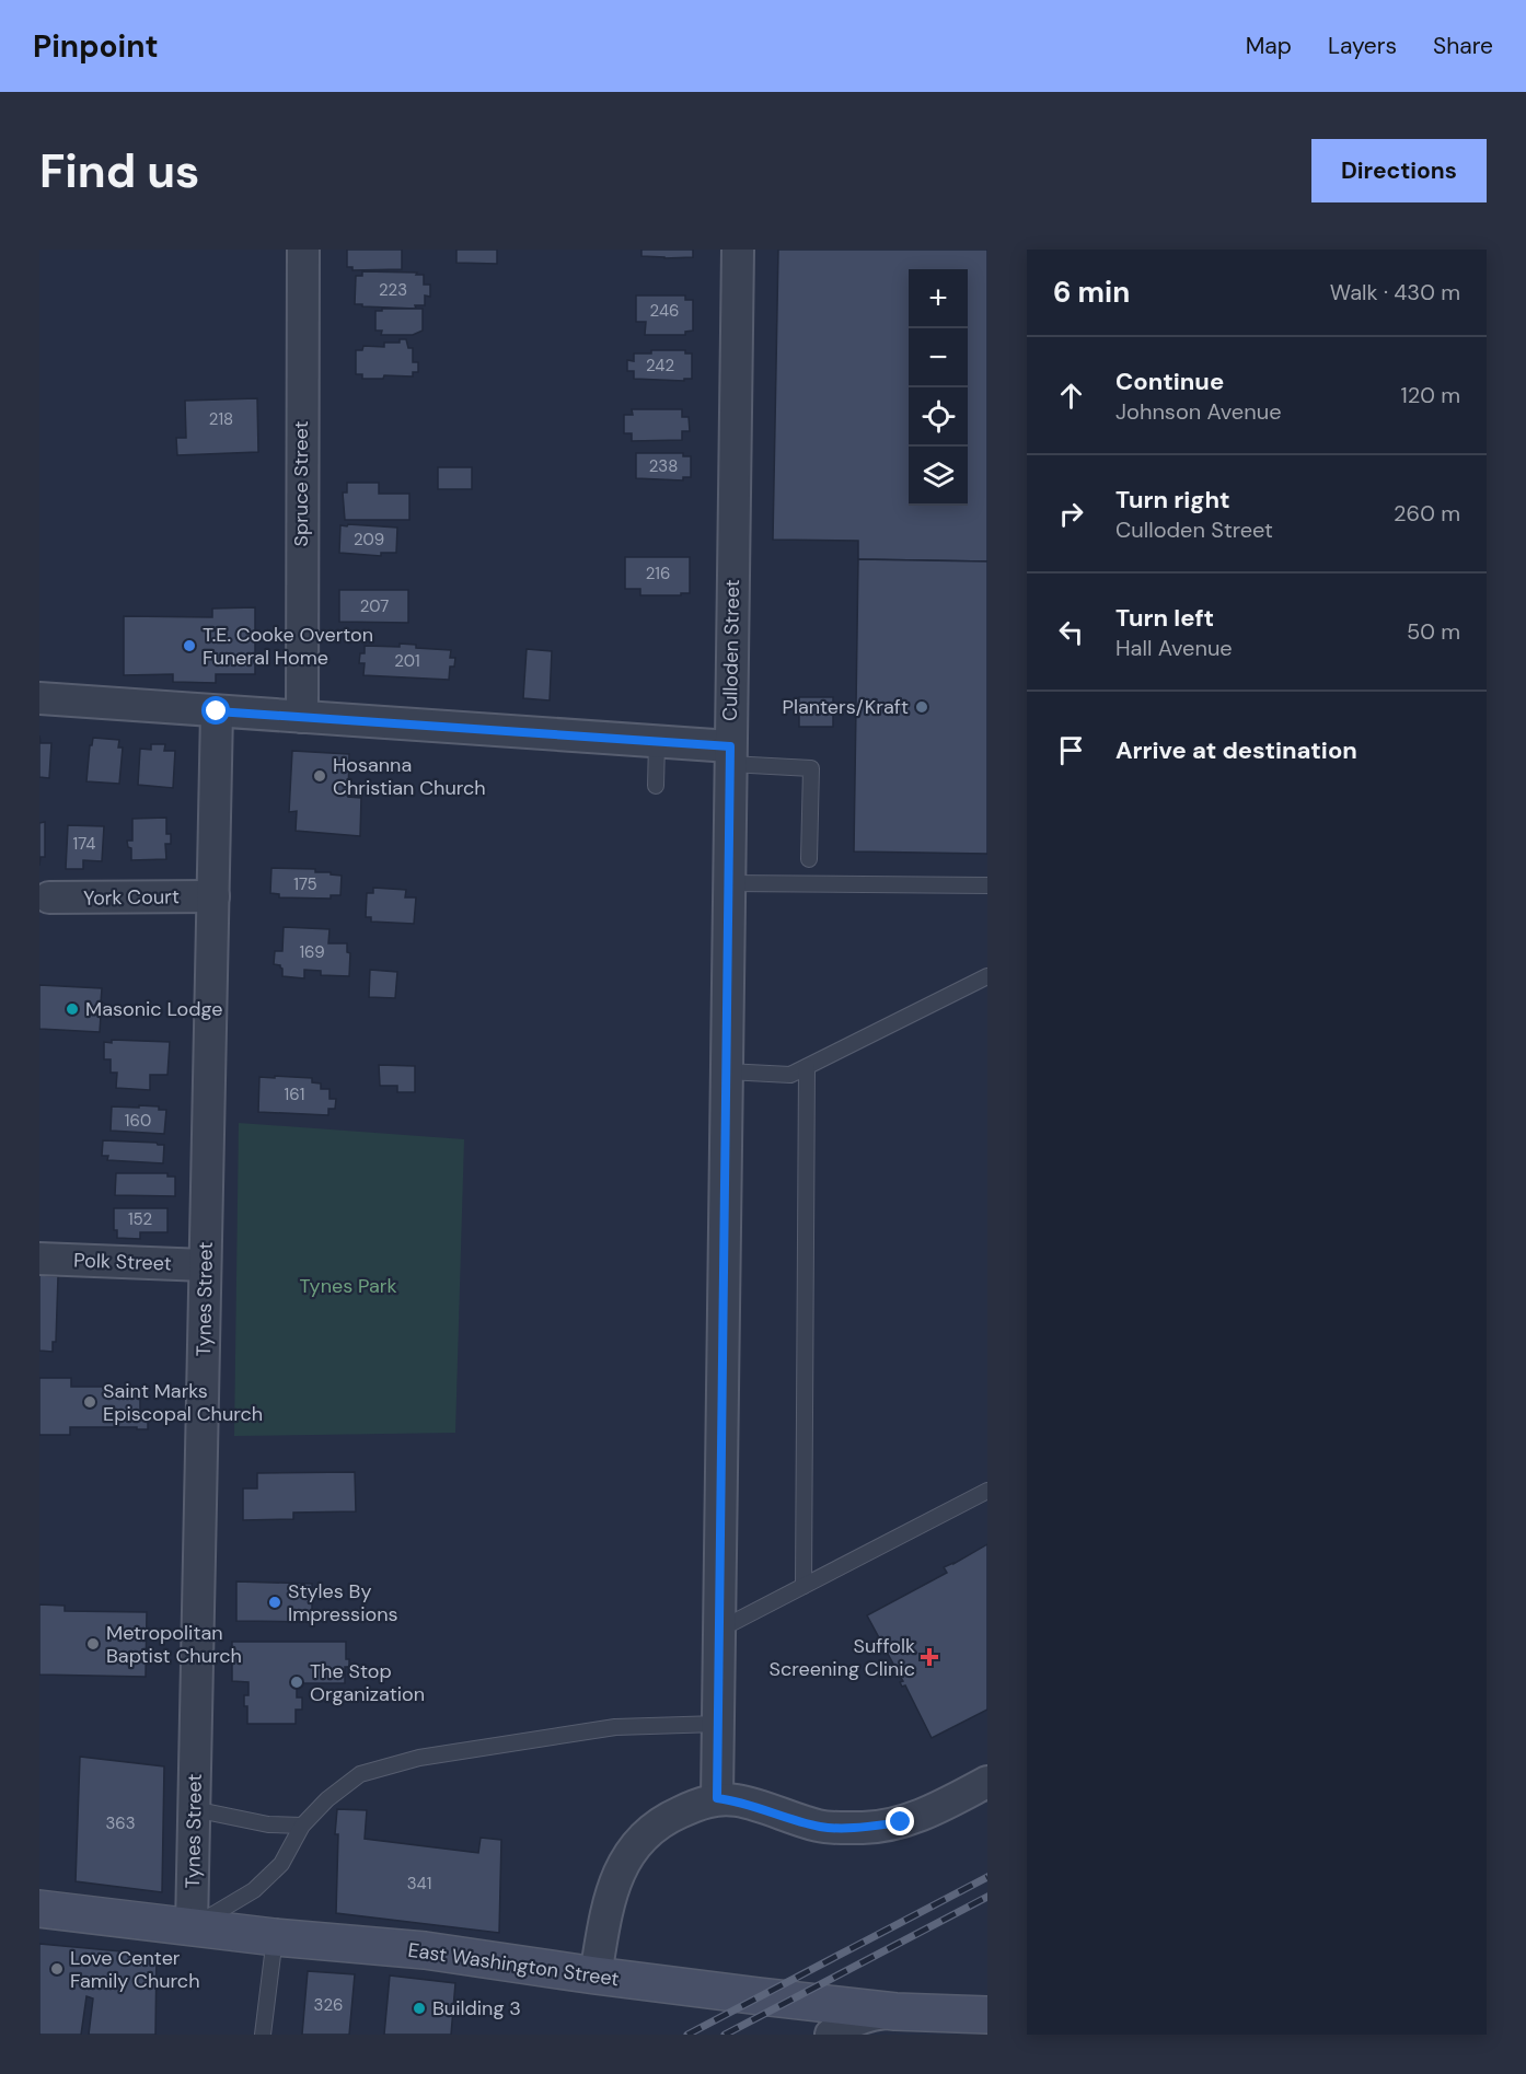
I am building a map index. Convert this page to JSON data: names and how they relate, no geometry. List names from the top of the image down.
{
  "streets": {
    "main road": ["East Washington Street"],
    "street": [
      "Spruce Street",
      "Culloden Street",
      "York Court",
      "Polk Street",
      "Tynes Street"
    ]
  },
  "crossings": [
    ["York Court", "Tynes Street"],
    ["Polk Street", "Tynes Street"],
    ["Tynes Street", "East Washington Street"]
  ],
  "parks": ["Tynes Park"],
  "places": {
    "other": [
      "T.E. Cooke Overton Funeral Home",
      "Planters/Kraft",
      "Hosanna Christian Church",
      "Masonic Lodge",
      "Saint Marks Episcopal Church",
      "Styles By Impressions",
      "Metropolitan Baptist Church",
      "The Stop Organization",
      "Love Center Family Church",
      "Building 3"
    ],
    "health": ["Suffolk Screening Clinic"]
  },
  "house_numbers": [
    "223",
    "246",
    "242",
    "218",
    "238",
    "209",
    "216",
    "207",
    "201",
    "174",
    "175",
    "169",
    "161",
    "160",
    "152",
    "363",
    "341",
    "326"
  ],
  "page": {
    "header": "Pinpoint",
    "nav": ["Map", "Layers", "Share"],
    "buttons": "Directions",
    "title": "Find us",
    "heading": ["6 min", "Walk · 430 m"],
    "map_buttons": ["+", "−"],
    "list": [
      ["Continue", "Johnson Avenue", "120 m"],
      ["Turn right", "Culloden Street", "260 m"],
      ["Turn left", "Hall Avenue", "50 m"],
      "Arrive at destination"
    ]
  }
}
